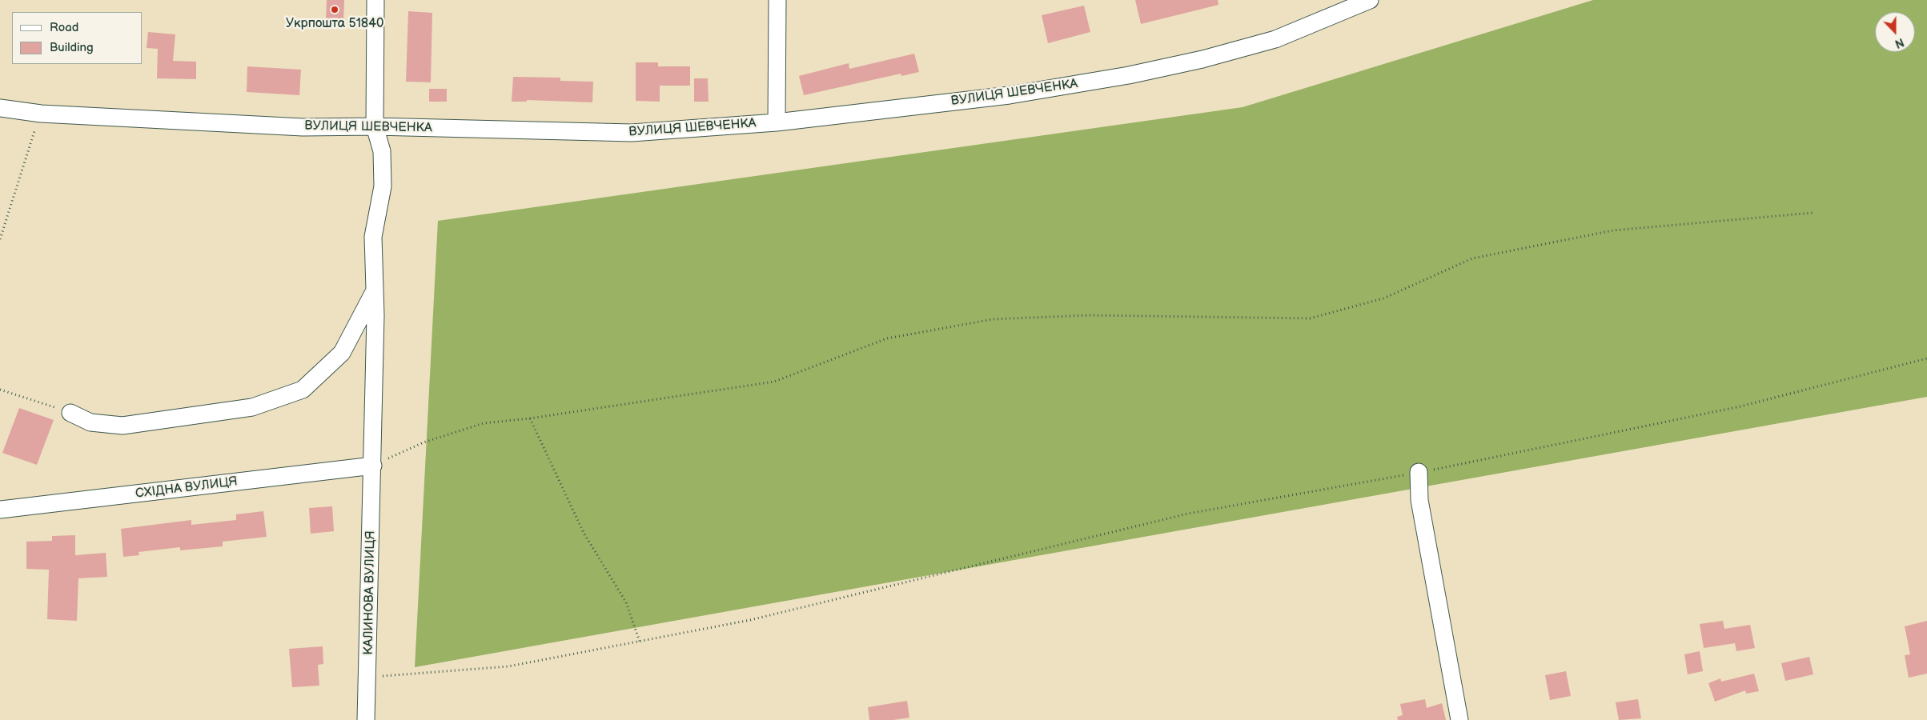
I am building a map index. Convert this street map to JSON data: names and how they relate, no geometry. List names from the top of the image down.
{
  "streets": {
    "street": ["ВУЛИЦЯ ШЕВЧЕНКА", "СХІДНА ВУЛИЦЯ", "КАЛИНОВА ВУЛИЦЯ"]
  },
  "crossings": [
    ["ВУЛИЦЯ ШЕВЧЕНКА", "КАЛИНОВА ВУЛИЦЯ"],
    ["СХІДНА ВУЛИЦЯ", "КАЛИНОВА ВУЛИЦЯ"]
  ],
  "places": ["Укрпошта 51840"],
  "legend": ["Road", "Building"],
  "north": "bottom"
}
